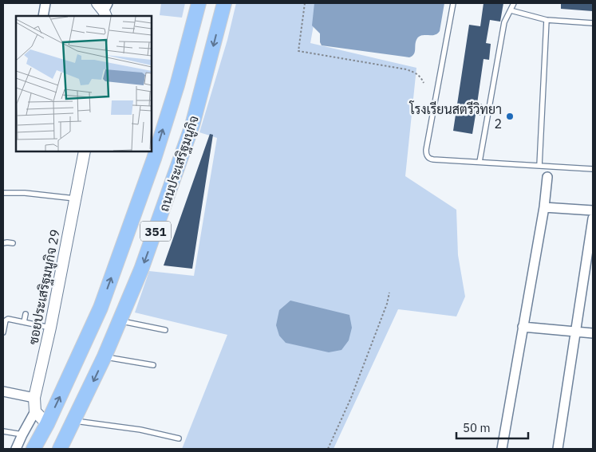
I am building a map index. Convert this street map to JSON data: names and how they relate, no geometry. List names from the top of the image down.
{
  "streets": {
    "main road": ["ถนนประเสริฐมนูกิจ", "351"],
    "street": ["ซอยประเสริฐมนูกิจ 29"]
  },
  "places": ["โรงเรียนสตรีวิทยา 2"],
  "scale_bar": "50 m"
}
